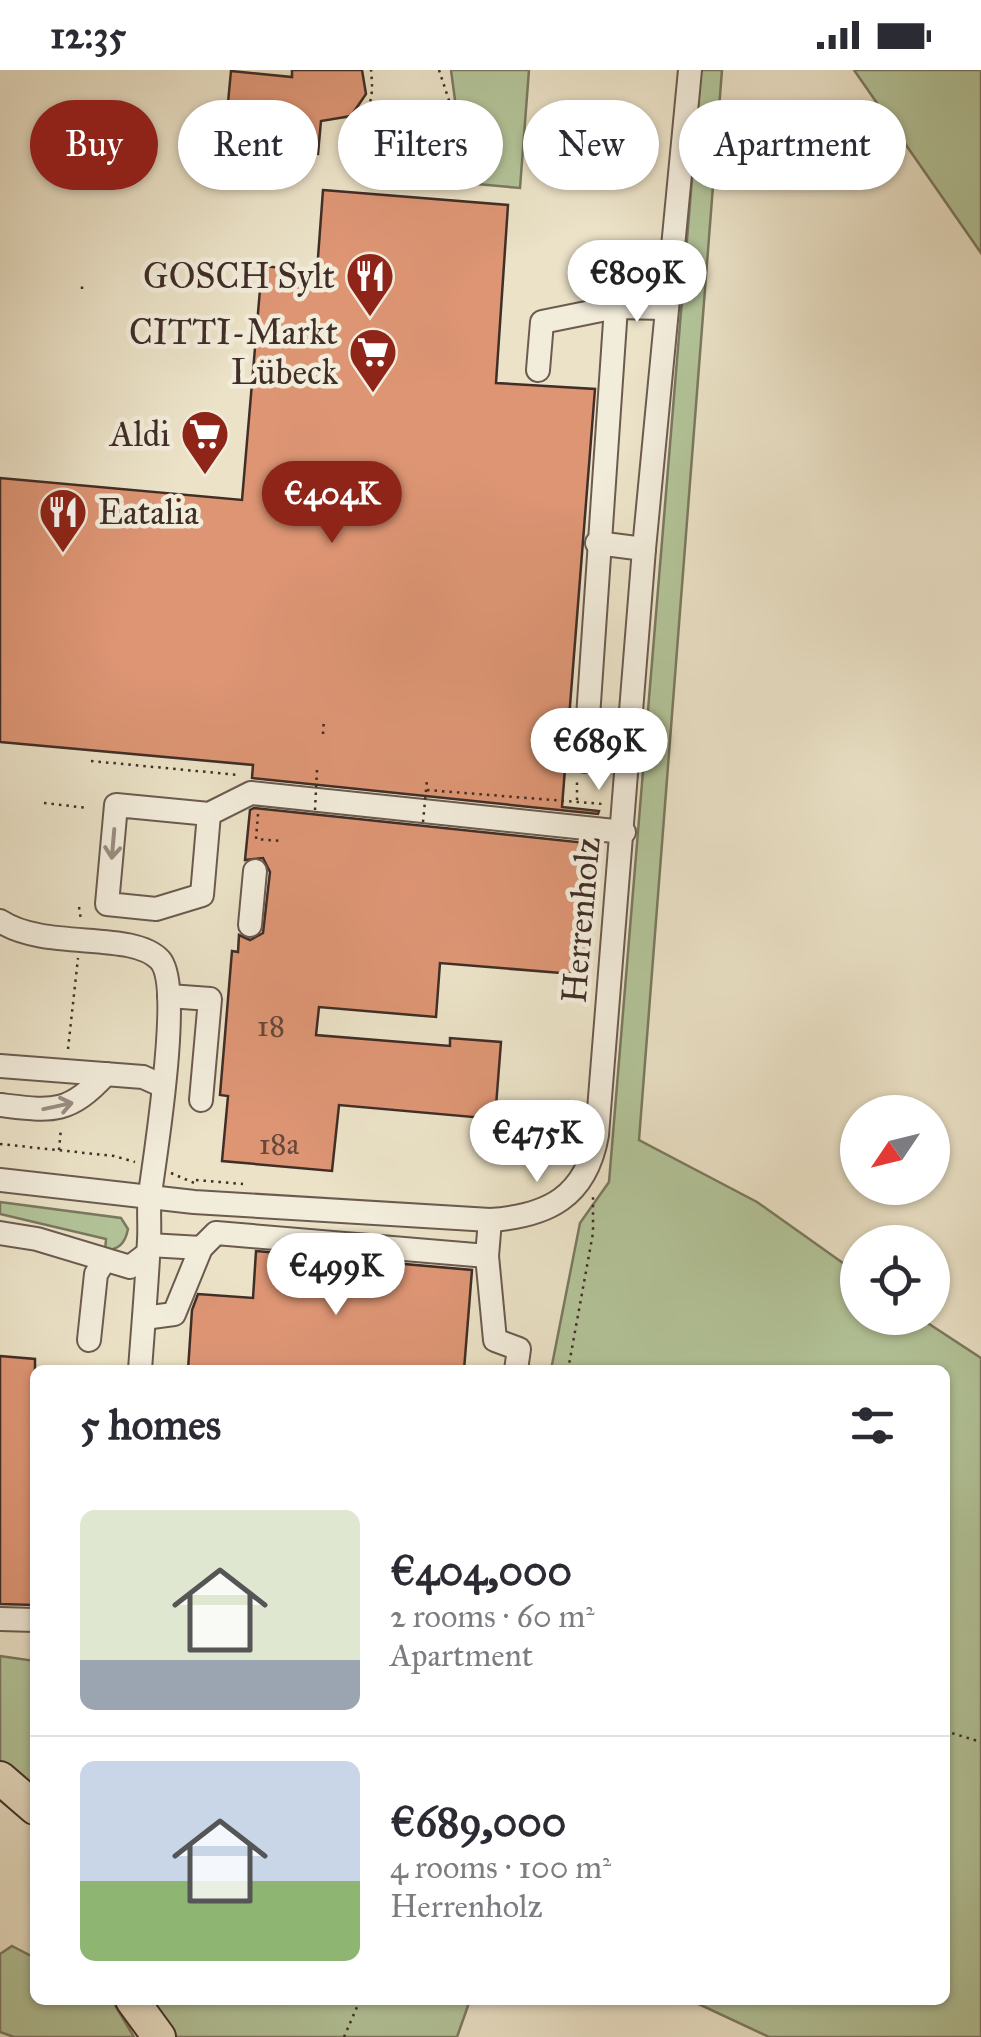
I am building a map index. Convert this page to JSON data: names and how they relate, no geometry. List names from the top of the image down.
{
  "streets": {
    "street": ["Herrenholz"]
  },
  "places": {
    "restaurant": ["GOSCH Sylt", "Eatalia"],
    "supermarket": ["CITTI-Markt Lübeck", "Aldi"]
  },
  "house_numbers": ["18", "18a"],
  "north": "bottom left",
  "page": {
    "status": "12:35",
    "chip": [
      "Buy",
      "Rent",
      "Filters",
      "New",
      "Apartment"
    ],
    "price": [
      "€809K",
      "€404K",
      "€689K",
      "€475K",
      "€499K"
    ],
    "heading": "5 homes",
    "list": [
      {
        "name": "€404,000",
        "note": "2 rooms · 60 m² · Apartment"
      },
      {
        "name": "€689,000",
        "note": "4 rooms · 100 m² · Herrenholz"
      }
    ]
  }
}
